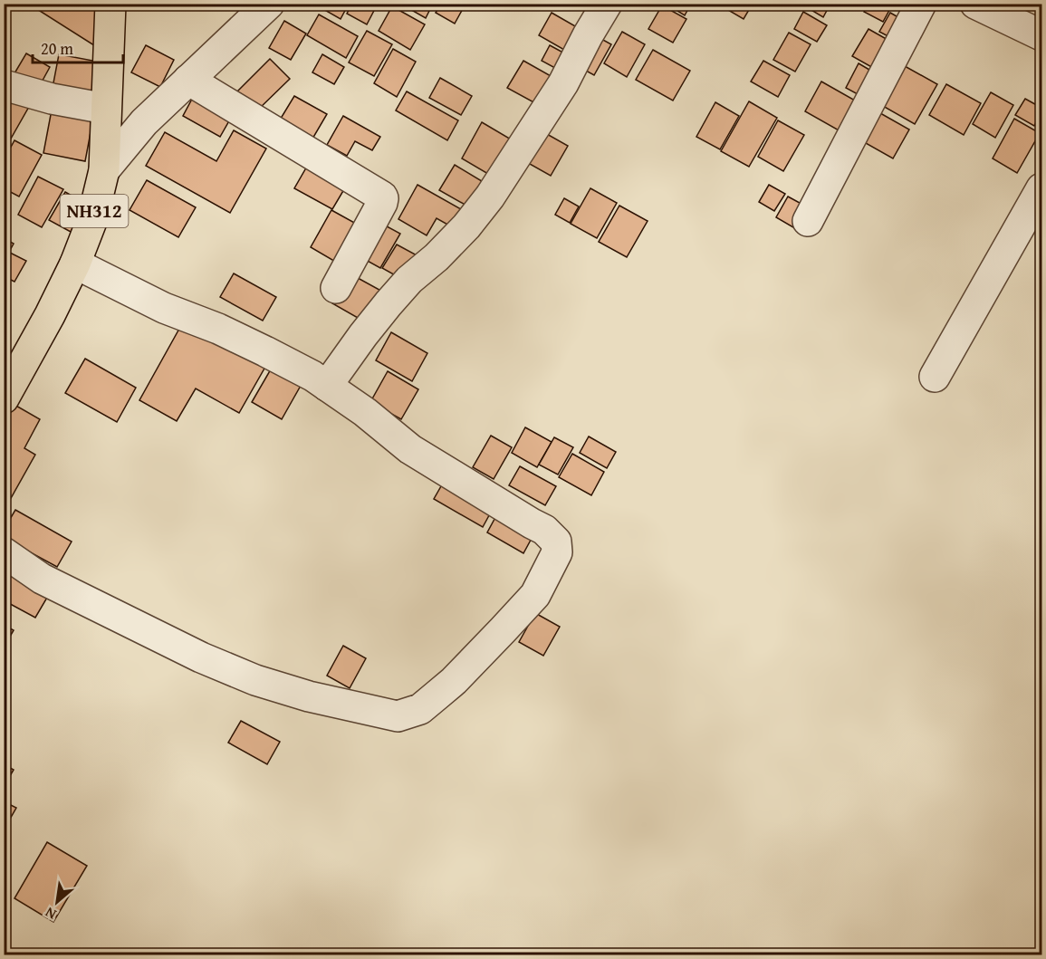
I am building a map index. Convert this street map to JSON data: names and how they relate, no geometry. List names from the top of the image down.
{
  "streets": {
    "highway": ["NH312"]
  },
  "scale_bar": "20 m",
  "north": "bottom left"
}
